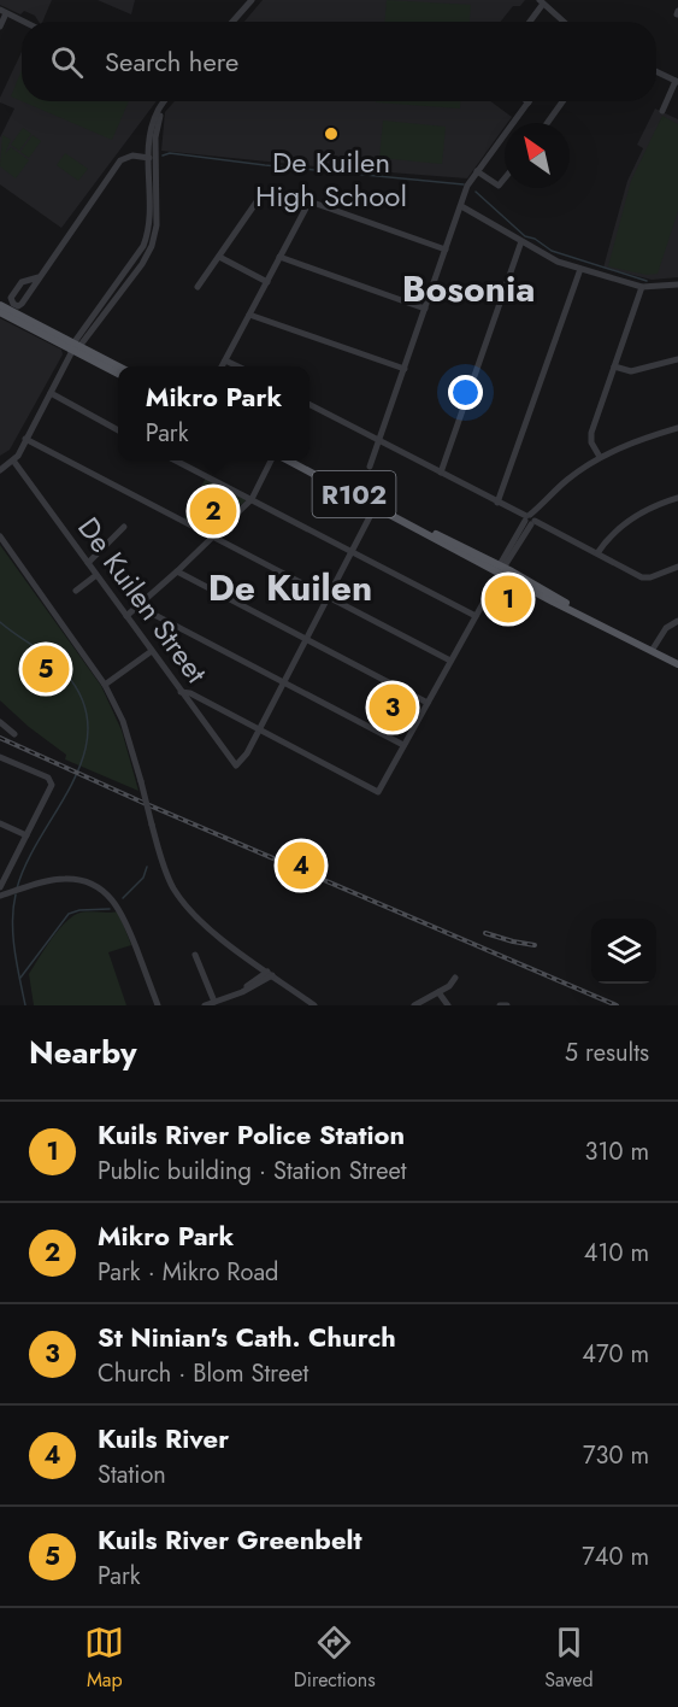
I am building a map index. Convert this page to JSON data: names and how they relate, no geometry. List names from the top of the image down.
{
  "streets": {
    "main road": ["R102"],
    "street": ["De Kuilen Street"]
  },
  "districts": ["Bosonia", "De Kuilen"],
  "places": ["De Kuilen High School"],
  "north": "top left",
  "page": {
    "search": "Search here",
    "popup": ["Mikro Park", "Park"],
    "pins": [
      "2",
      "1",
      "5",
      "3",
      "4"
    ],
    "heading": ["Nearby", "5 results"],
    "list": [
      {
        "mark": "1",
        "name": "Kuils River Police Station",
        "note": "Public building · Station Street",
        "value": "310 m"
      },
      {
        "mark": "2",
        "name": "Mikro Park",
        "note": "Park · Mikro Road",
        "value": "410 m"
      },
      {
        "mark": "3",
        "name": "St Ninian's Cath. Church",
        "note": "Church · Blom Street",
        "value": "470 m"
      },
      {
        "mark": "4",
        "name": "Kuils River",
        "note": "Station",
        "value": "730 m"
      },
      {
        "mark": "5",
        "name": "Kuils River Greenbelt",
        "note": "Park",
        "value": "740 m"
      }
    ],
    "nav": ["Map", "Directions", "Saved"]
  }
}
